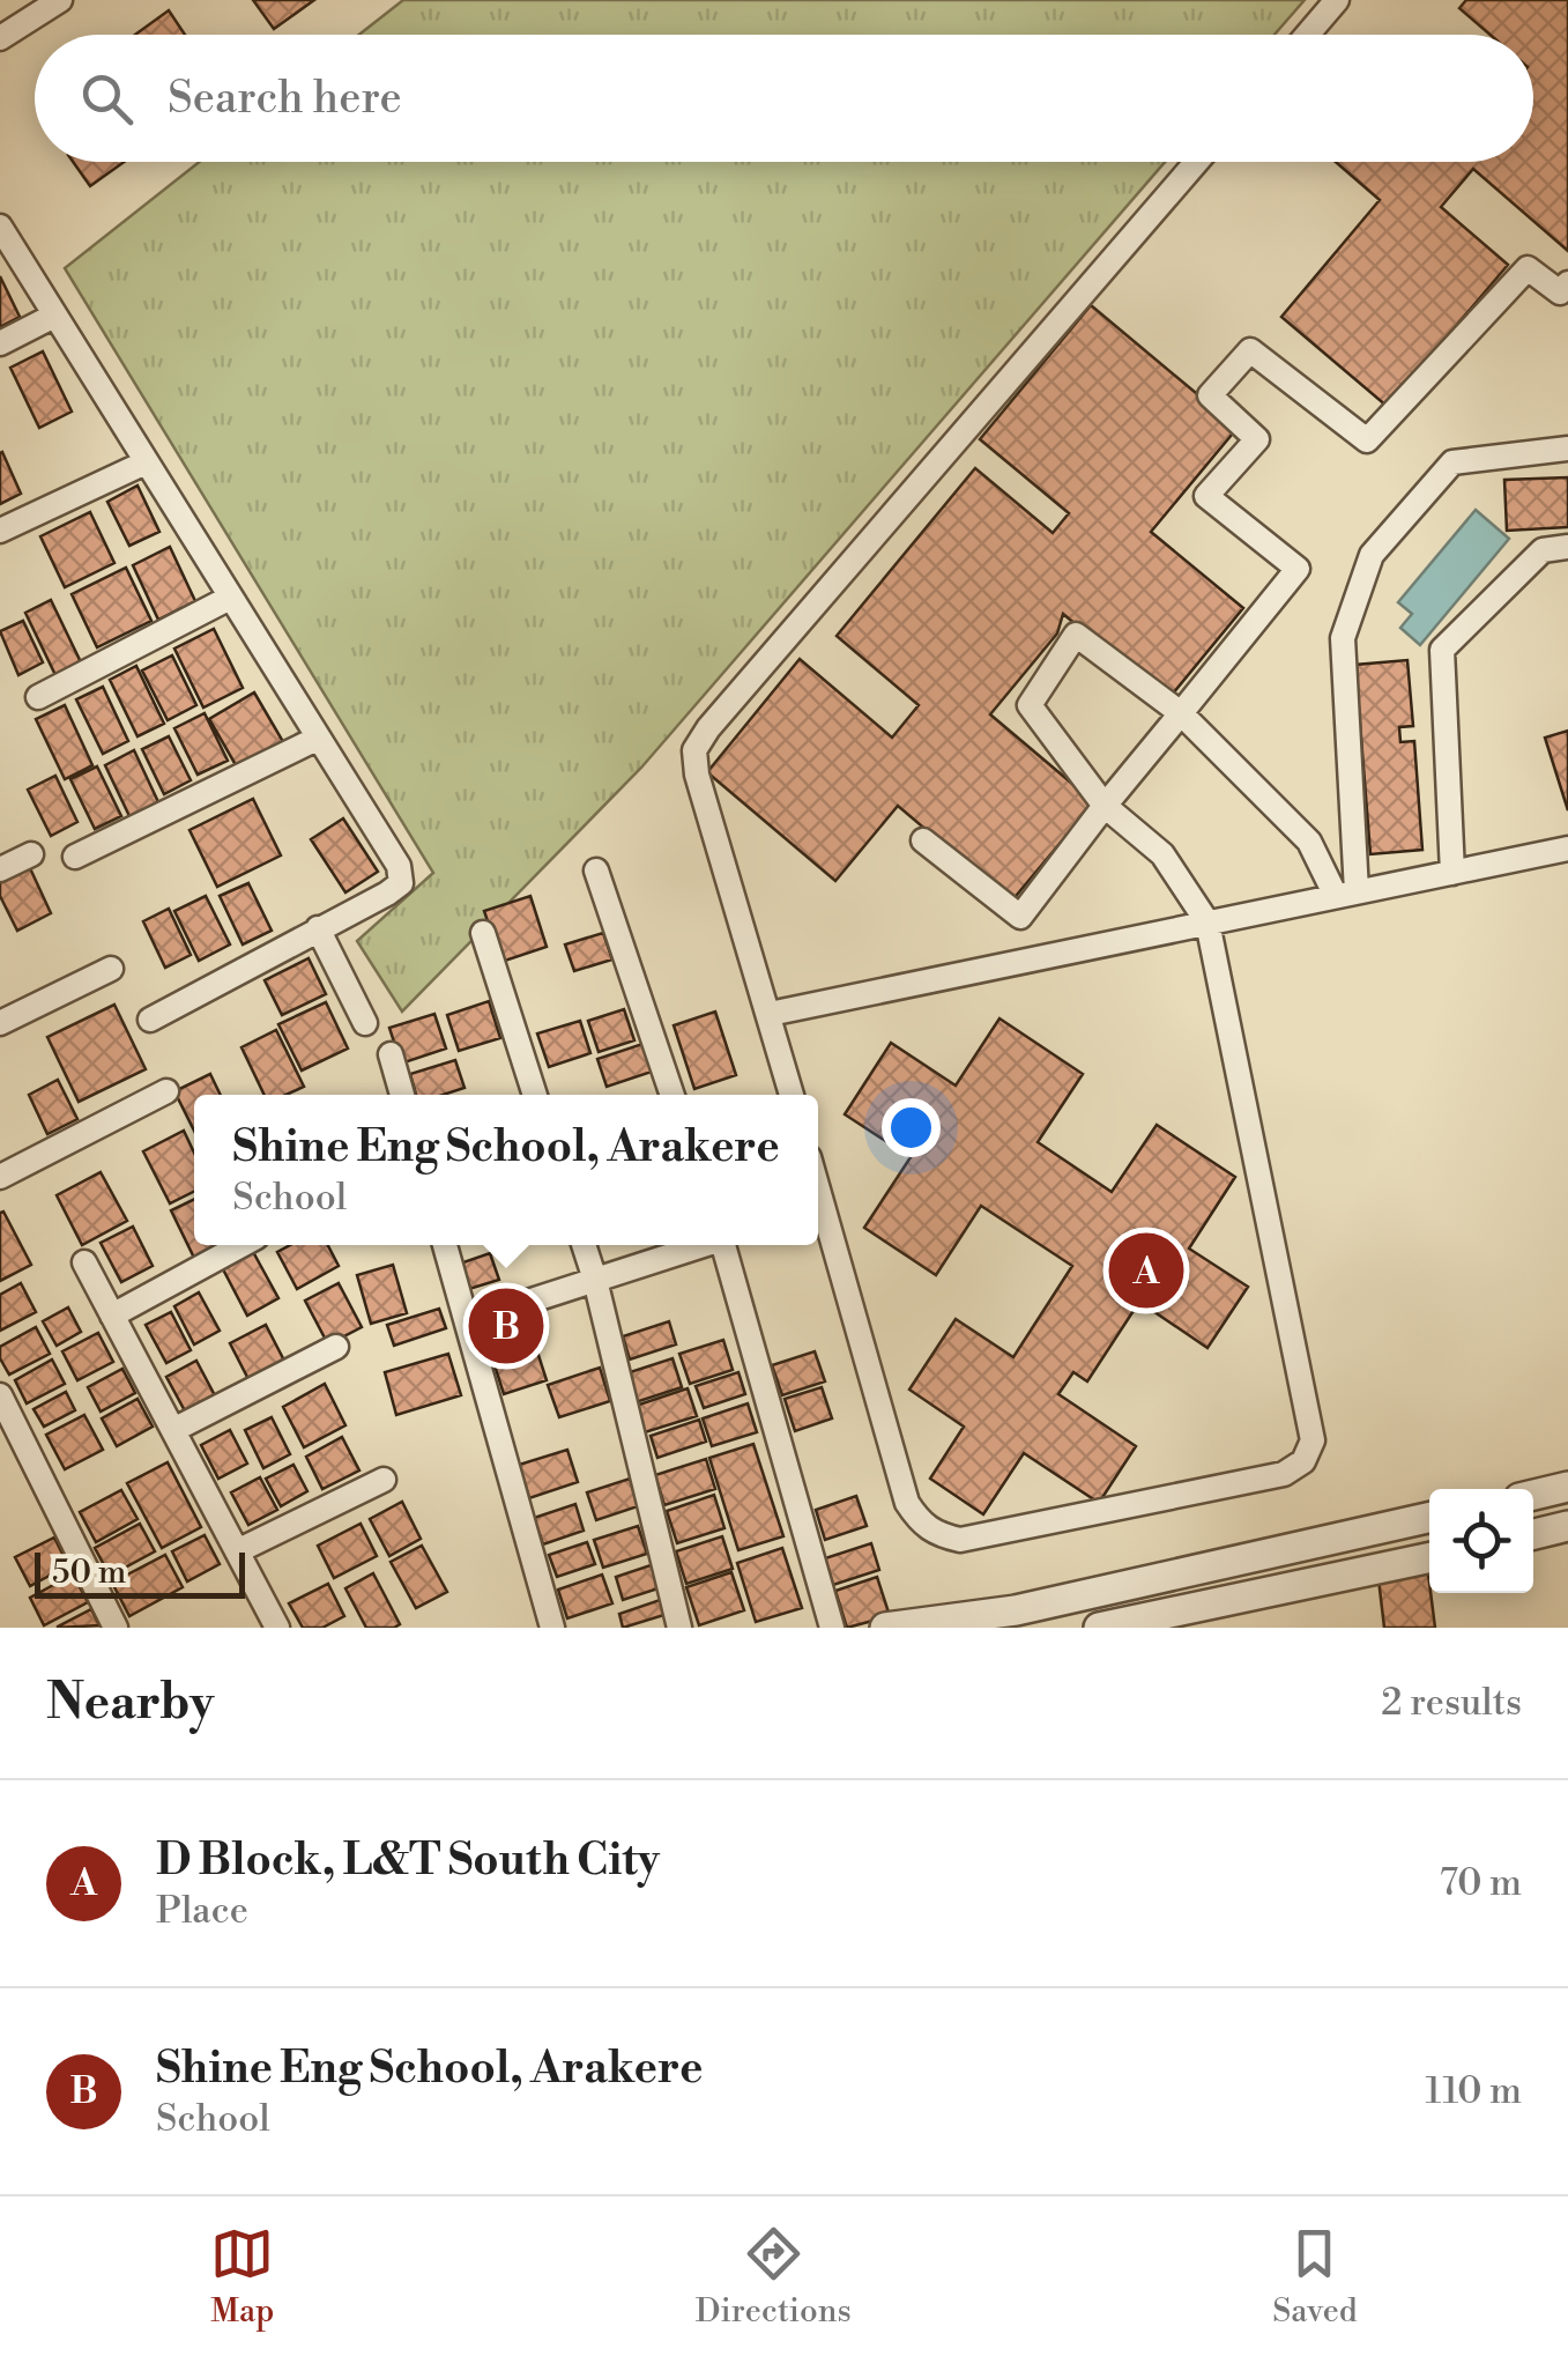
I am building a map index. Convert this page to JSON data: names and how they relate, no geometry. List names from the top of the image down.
{
  "scale_bar": "50 m",
  "page": {
    "search": "Search here",
    "popup": ["Shine Eng School, Arakere", "School"],
    "pins": ["A", "B"],
    "scale": "50 m",
    "heading": ["Nearby", "2 results"],
    "list": [
      {
        "mark": "A",
        "name": "D Block, L&T South City",
        "note": "Place",
        "value": "70 m"
      },
      {
        "mark": "B",
        "name": "Shine Eng School, Arakere",
        "note": "School",
        "value": "110 m"
      }
    ],
    "nav": ["Map", "Directions", "Saved"]
  }
}
